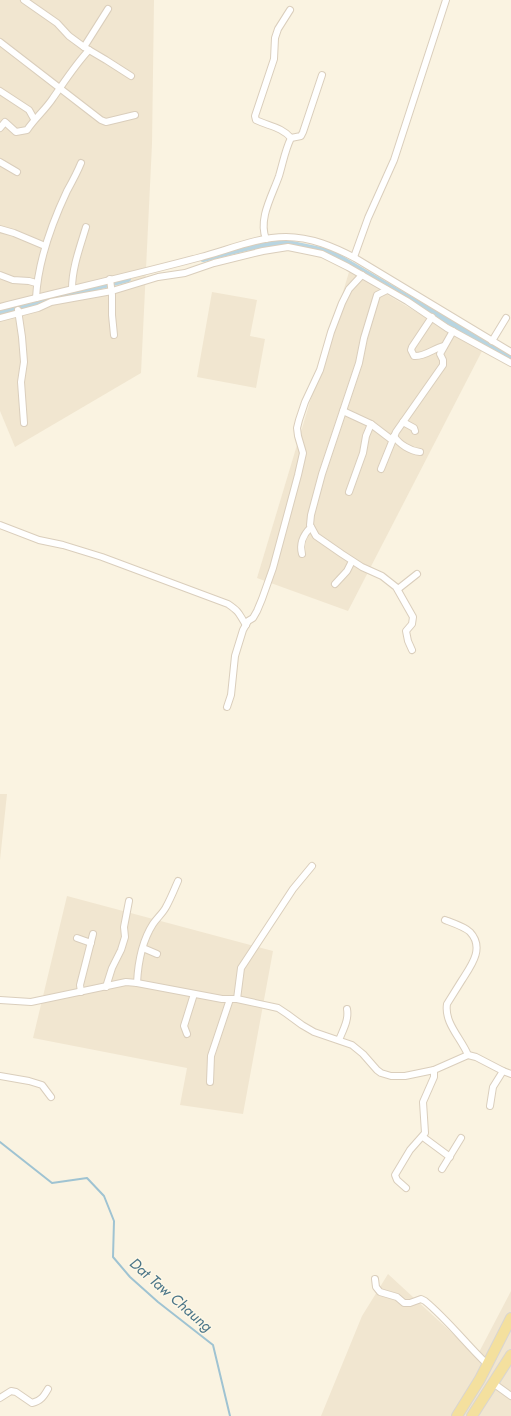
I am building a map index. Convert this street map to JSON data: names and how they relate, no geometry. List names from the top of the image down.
{
  "water": ["Dat Taw Chaung"]
}
